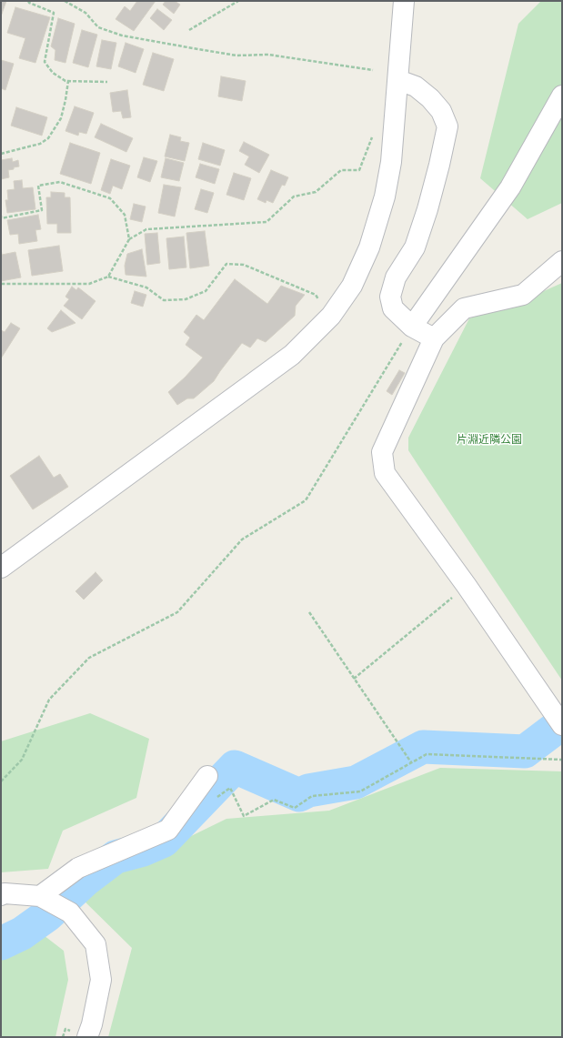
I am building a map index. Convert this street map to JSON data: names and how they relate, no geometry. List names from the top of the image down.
{
  "parks": ["片淵近隣公園"]
}
